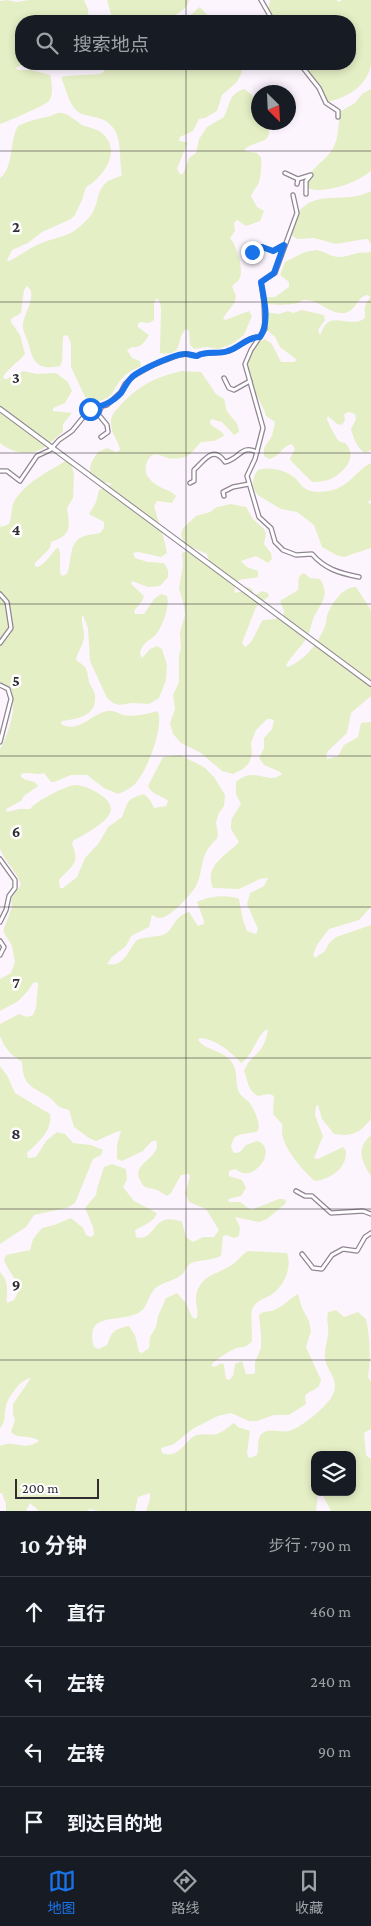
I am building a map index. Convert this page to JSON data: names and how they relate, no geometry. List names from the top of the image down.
{
  "scale_bar": "200 m",
  "north": "bottom right",
  "page": {
    "search": "搜索地点",
    "scale": "200 m",
    "heading": ["10 分钟", "步行 · 790 m"],
    "list": [
      ["直行", "460 m"],
      ["左转", "240 m"],
      ["左转", "90 m"],
      "到达目的地"
    ],
    "nav": ["地图", "路线", "收藏"]
  },
  "grid": {
    "rows": [
      "2",
      "3",
      "4",
      "5",
      "6",
      "7",
      "8",
      "9"
    ]
  }
}
